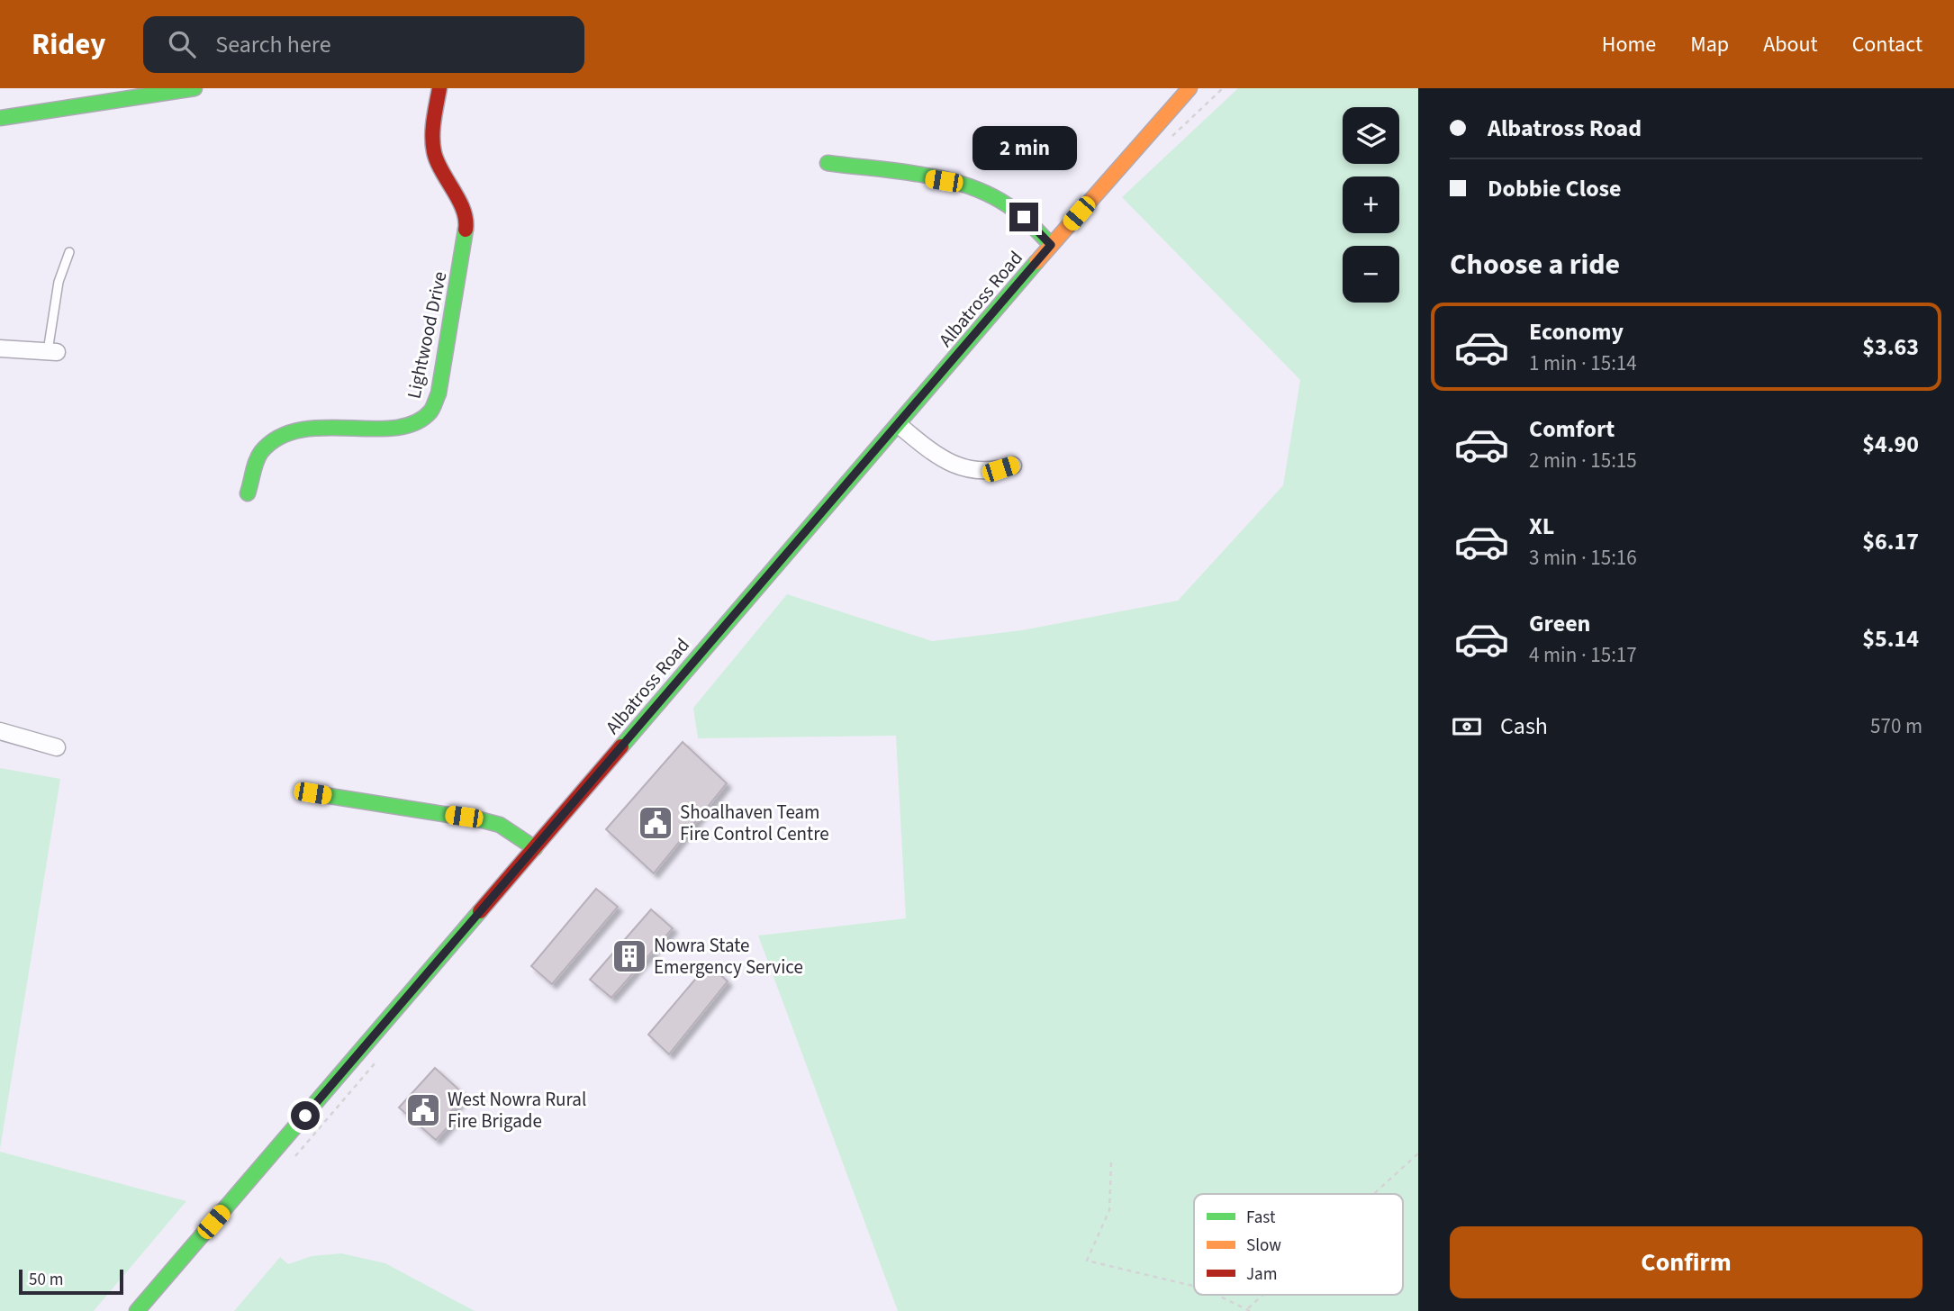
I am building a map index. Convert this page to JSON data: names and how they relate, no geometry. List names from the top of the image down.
{
  "streets": {
    "main road": ["Albatross Road", "Lightwood Drive"]
  },
  "places": {
    "public building": ["Shoalhaven Team Fire Control Centre", "West Nowra Rural Fire Brigade"],
    "building": ["Nowra State Emergency Service"]
  },
  "legend": ["Fast", "Slow", "Jam"],
  "scale_bar": "50 m",
  "page": {
    "header": "Ridey",
    "search": "Search here",
    "nav": [
      "Home",
      "Map",
      "About",
      "Contact"
    ],
    "banner": ["Albatross Road", "Dobbie Close"],
    "map_buttons": ["+", "−"],
    "bubble": "2 min",
    "heading": "Choose a ride",
    "list": [
      {
        "name": "Economy",
        "note": "1 min · 15:14",
        "value": "$3.63"
      },
      {
        "name": "Comfort",
        "note": "2 min · 15:15",
        "value": "$4.90"
      },
      {
        "name": "XL",
        "note": "3 min · 15:16",
        "value": "$6.17"
      },
      {
        "name": "Green",
        "note": "4 min · 15:17",
        "value": "$5.14"
      }
    ],
    "pay": ["Cash", "570 m"],
    "buttons": "Confirm",
    "scale": "50 m"
  }
}
